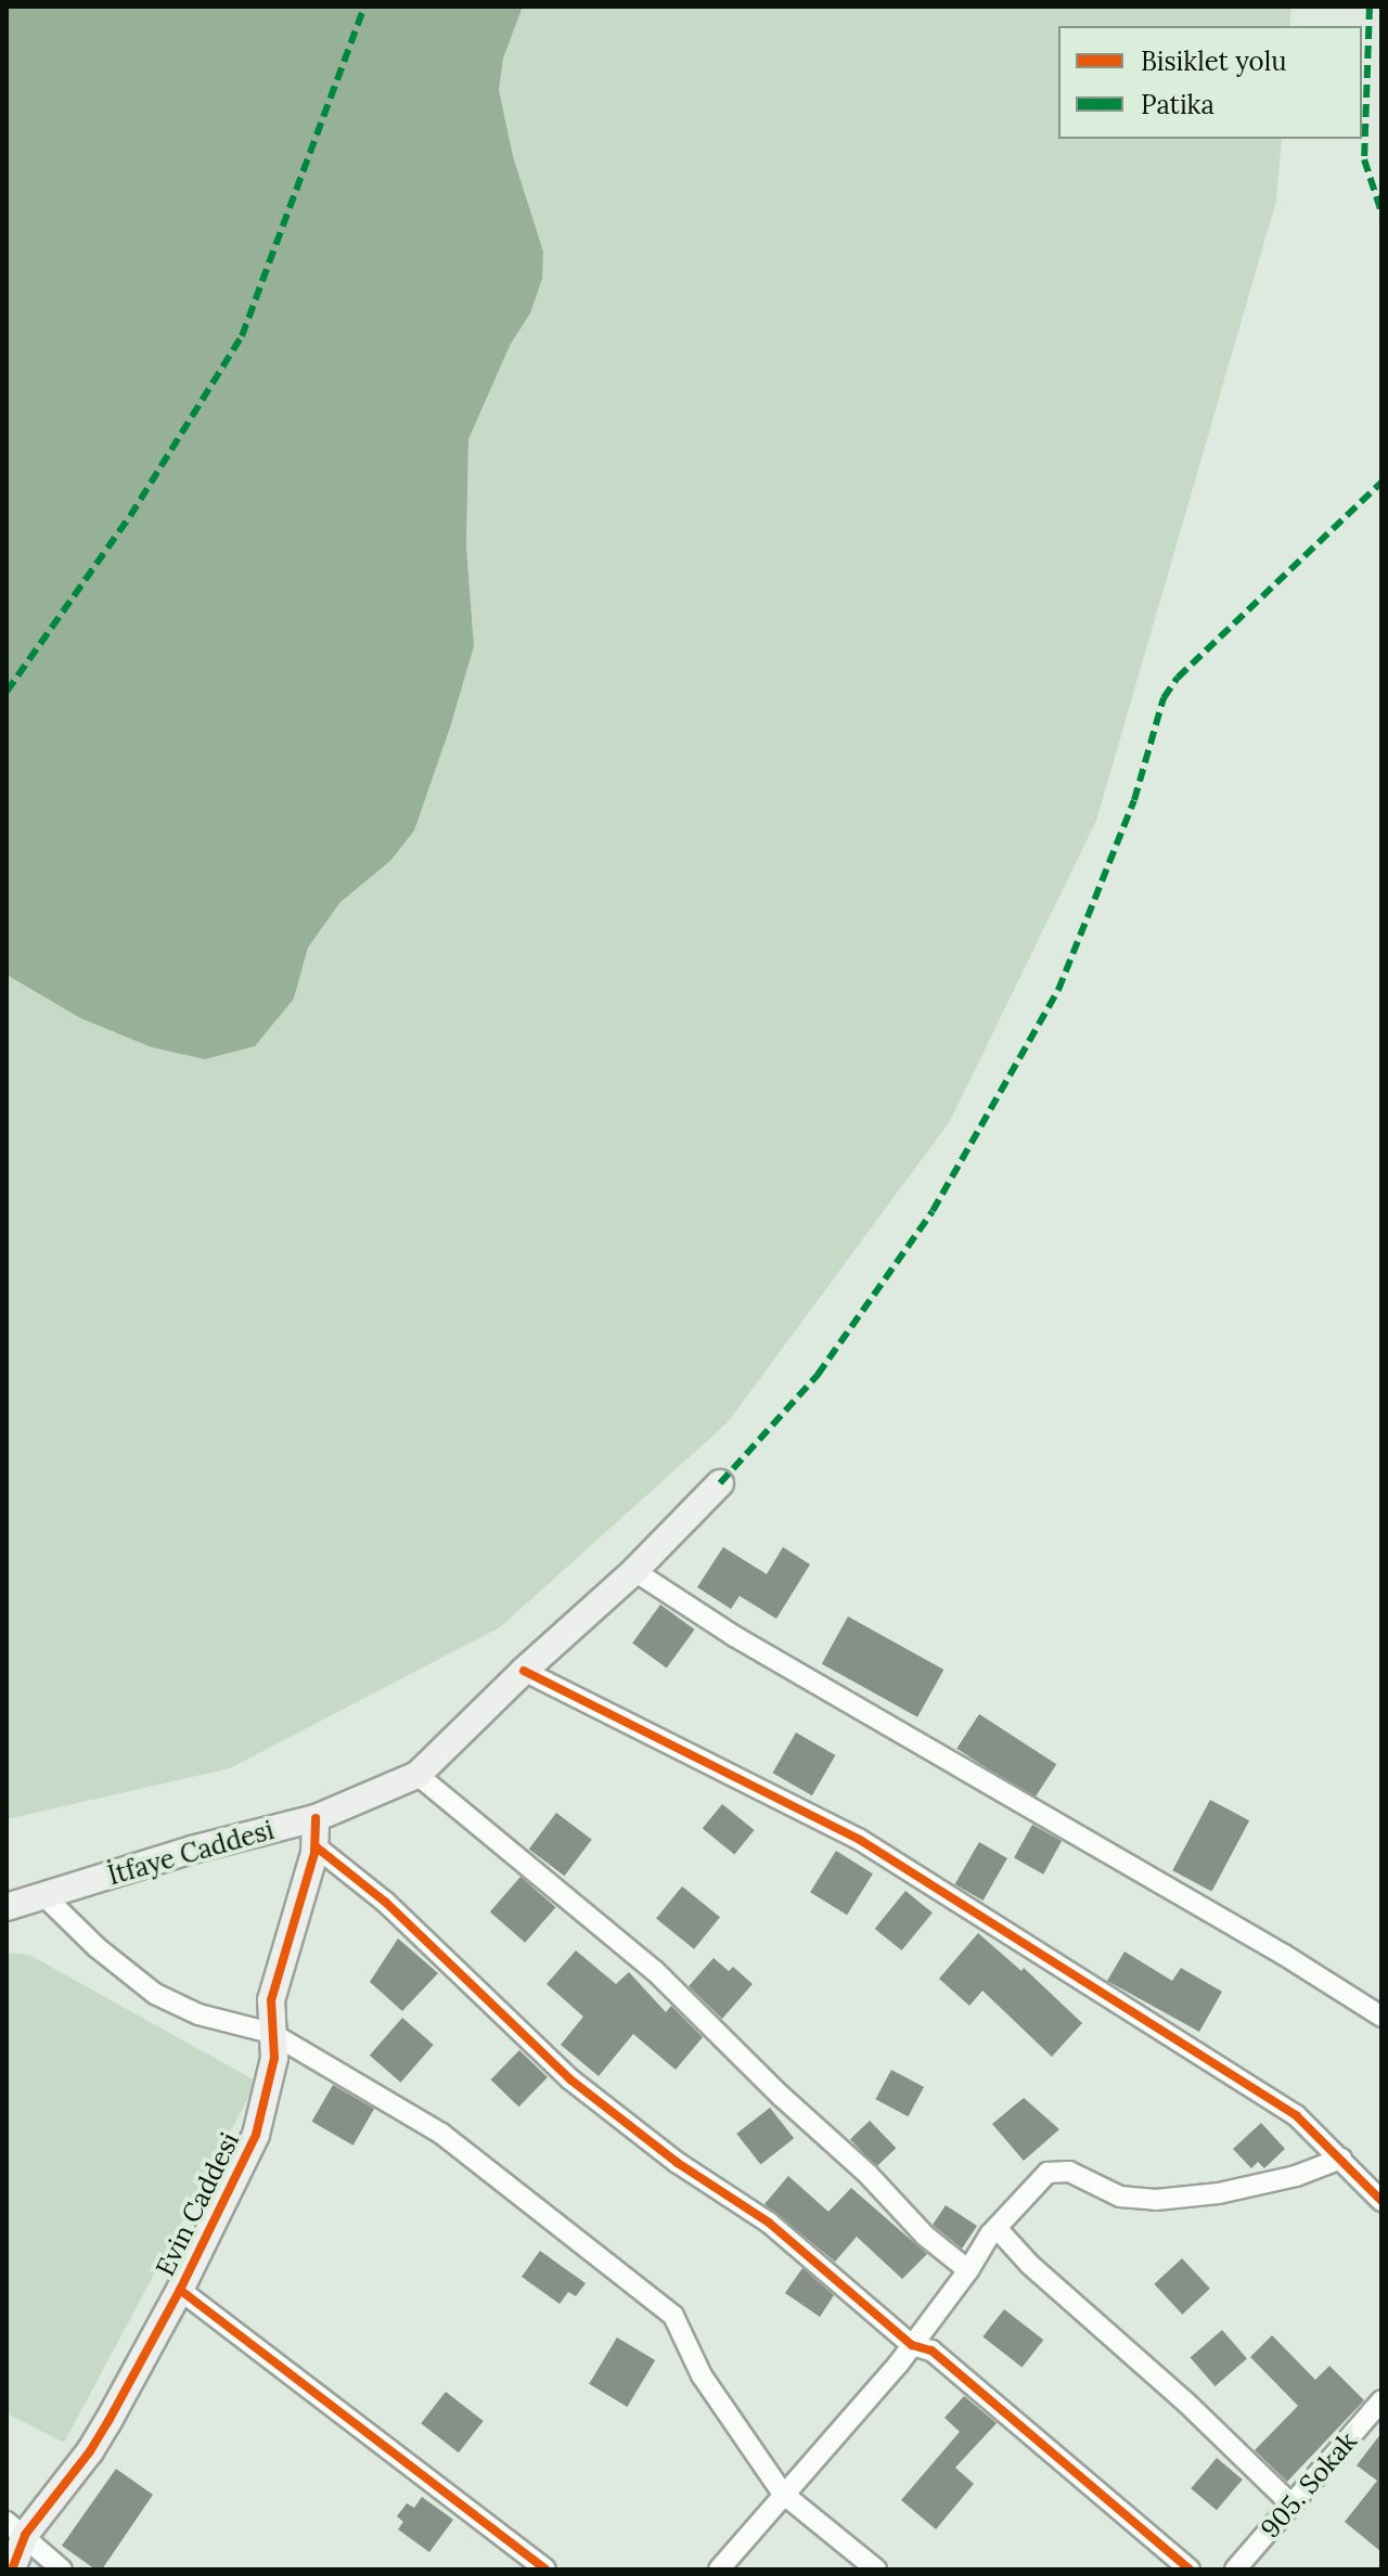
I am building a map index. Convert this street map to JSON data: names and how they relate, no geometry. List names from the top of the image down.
{
  "streets": {
    "street": ["İtfaye Caddesi", "Evin Caddesi", "905. Sokak"]
  },
  "crossings": [
    ["İtfaye Caddesi", "Evin Caddesi"]
  ],
  "legend": ["Bisiklet yolu", "Patika"]
}
